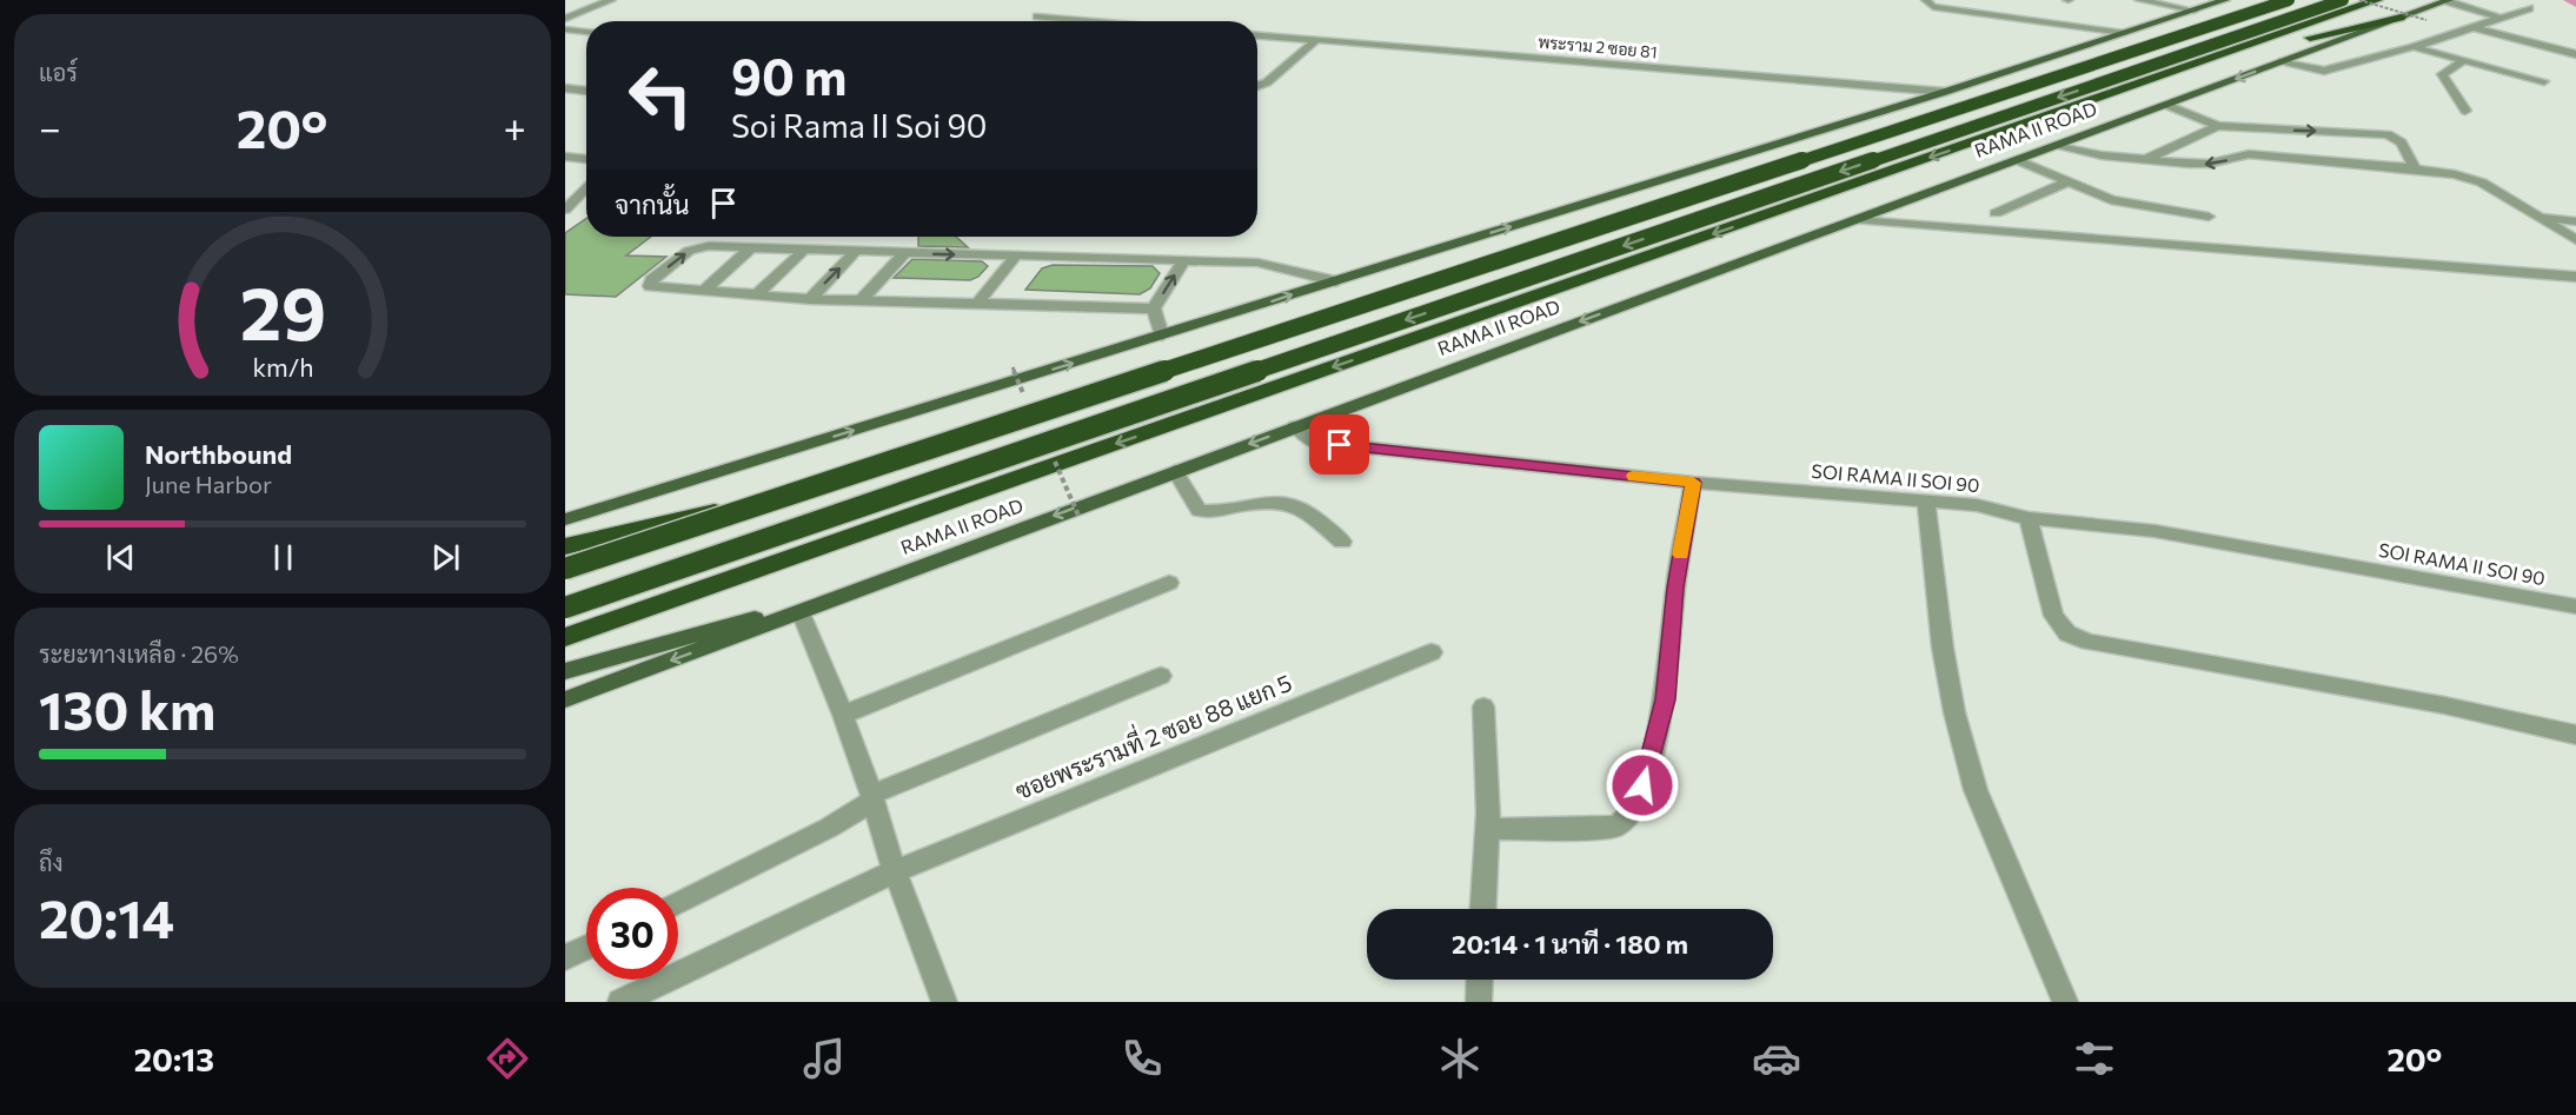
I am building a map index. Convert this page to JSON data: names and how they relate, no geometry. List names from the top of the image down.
{
  "streets": {
    "highway": ["RAMA II ROAD"],
    "street": ["พระราม 2 ซอย 81", "SOI RAMA II SOI 90", "ซอยพระรามที่ 2 ซอย 88 แยก 5"]
  },
  "crossings": [
    ["RAMA II ROAD", "SOI RAMA II SOI 90"]
  ],
  "page": {
    "tile": [
      "แอร์",
      ["ระยะทางเหลือ · 26%", "130 km"],
      ["ถึง", "20:14"]
    ],
    "turn": ["90 m", "Soi Rama II Soi 90"],
    "heat": ["−", "20°", "+"],
    "then": "จากนั้น",
    "song": ["Northbound", "June Harbor"],
    "limit": "30",
    "trip": "20:14 · 1 นาที · 180 m",
    "tabs": ["20:13", "20°"],
    "gauge": ["29", "km/h"]
  }
}
